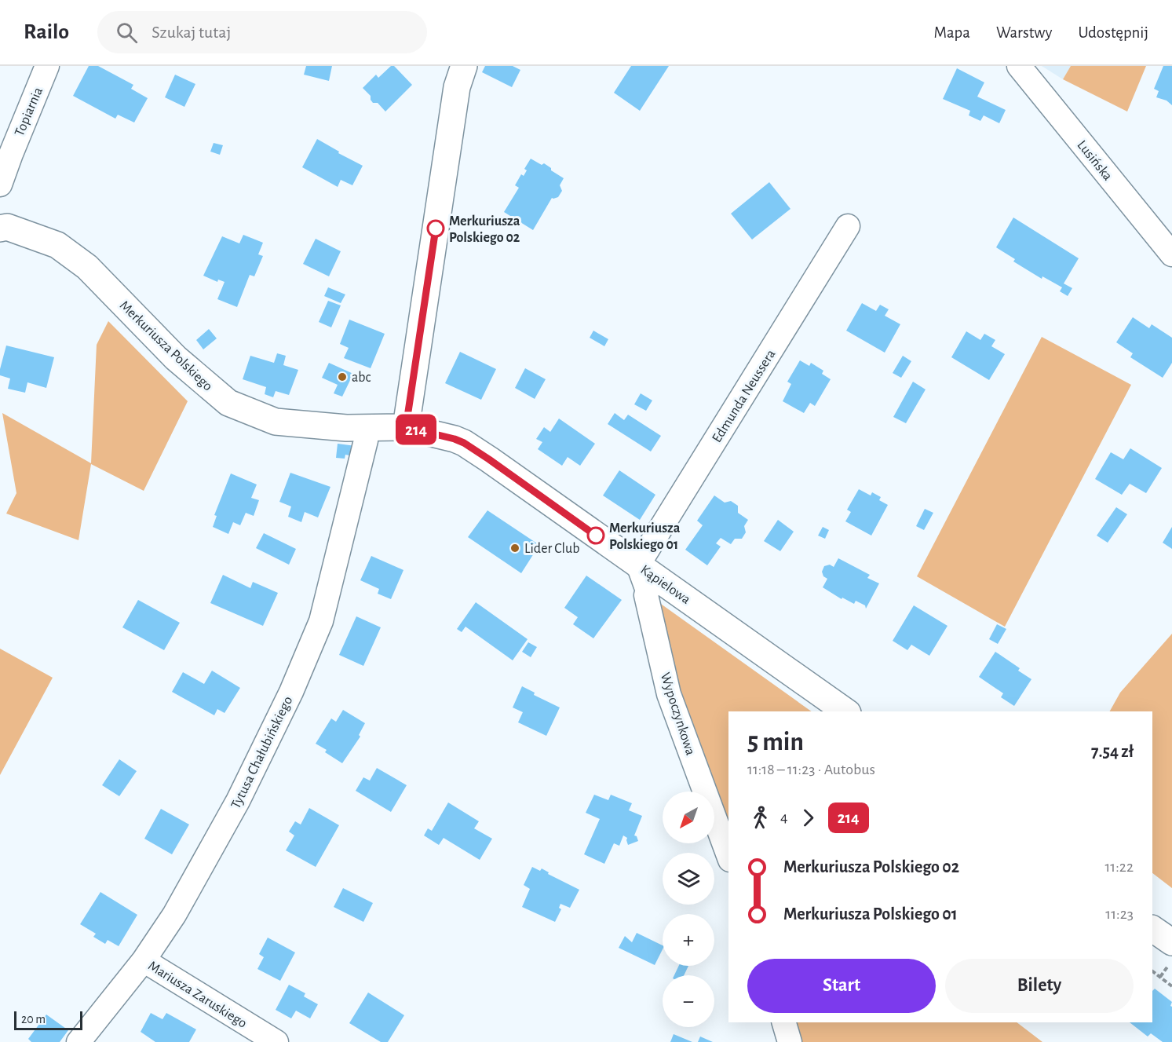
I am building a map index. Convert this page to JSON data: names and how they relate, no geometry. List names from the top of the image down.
{
  "streets": {
    "street": [
      "Topiarnia",
      "Lusińska",
      "Merkuriusza Polskiego",
      "Edmunda Neussera",
      "Kąpielowa",
      "Wypoczynkowa",
      "Tytusa Chałubińskiego",
      "Mariusza Zaruskiego"
    ]
  },
  "crossings": [
    ["Merkuriusza Polskiego", "Kąpielowa"],
    ["Merkuriusza Polskiego", "Tytusa Chałubińskiego"],
    ["Edmunda Neussera", "Kąpielowa"],
    ["Edmunda Neussera", "Wypoczynkowa"],
    ["Kąpielowa", "Wypoczynkowa"],
    ["Tytusa Chałubińskiego", "Mariusza Zaruskiego"]
  ],
  "places": [
    "Merkuriusza Polskiego 02",
    "abc",
    "Merkuriusza Polskiego 01",
    "Lider Club"
  ],
  "lines": ["bus line 214"],
  "scale_bar": "20 m",
  "north": "bottom left",
  "page": {
    "header": "Railo",
    "search": "Szukaj tutaj",
    "nav": ["Mapa", "Warstwy", "Udostępnij"],
    "on_map": "214",
    "heading": ["5 min", "11:18 – 11:23 · Autobus", "7.54 zł"],
    "map_buttons": ["+", "−"],
    "legs": ["4", "214"],
    "list": [
      {
        "name": "Merkuriusza Polskiego 02",
        "value": "11:22"
      },
      {
        "name": "Merkuriusza Polskiego 01",
        "value": "11:23"
      }
    ],
    "buttons": ["Start", "Bilety"],
    "scale": "20 m"
  }
}
